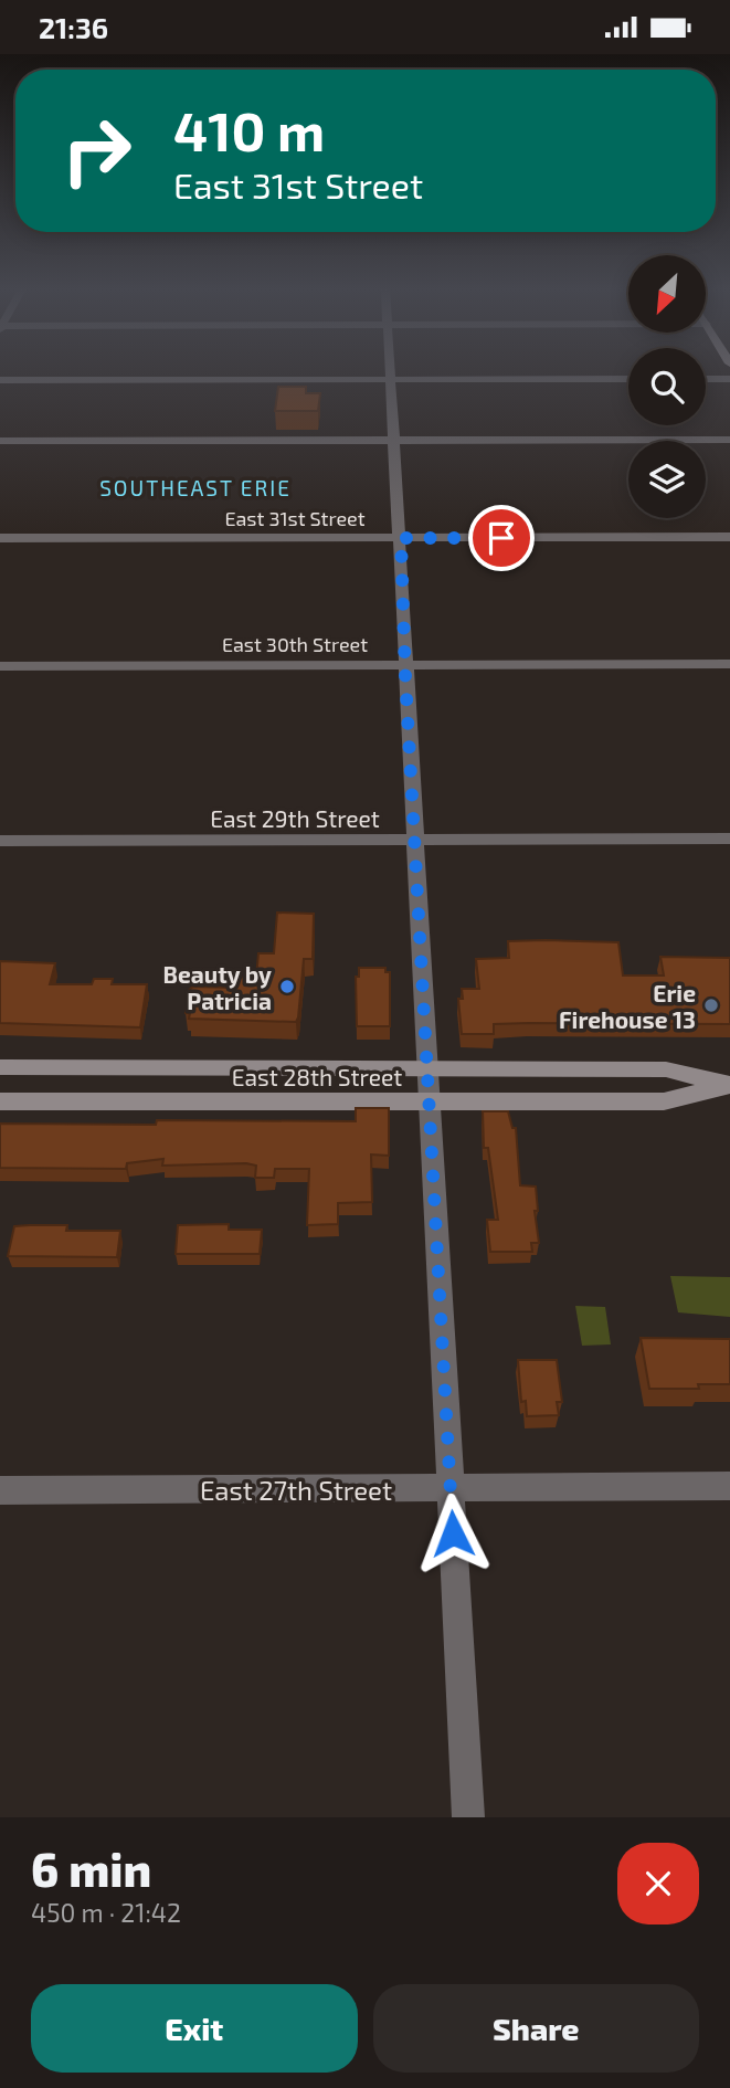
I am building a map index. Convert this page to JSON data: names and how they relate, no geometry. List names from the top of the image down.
{
  "streets": {
    "street": [
      "East 31st Street",
      "East 30th Street",
      "East 29th Street",
      "East 28th Street",
      "East 27th Street"
    ]
  },
  "districts": ["SOUTHEAST ERIE"],
  "places": ["Beauty by Patricia", "Erie Firehouse 13"],
  "north": "bottom left",
  "page": {
    "status": "21:36",
    "turn": ["410 m", "East 31st Street"],
    "heading": ["6 min", "450 m · 21:42"],
    "buttons": ["Exit", "Share"]
  }
}
